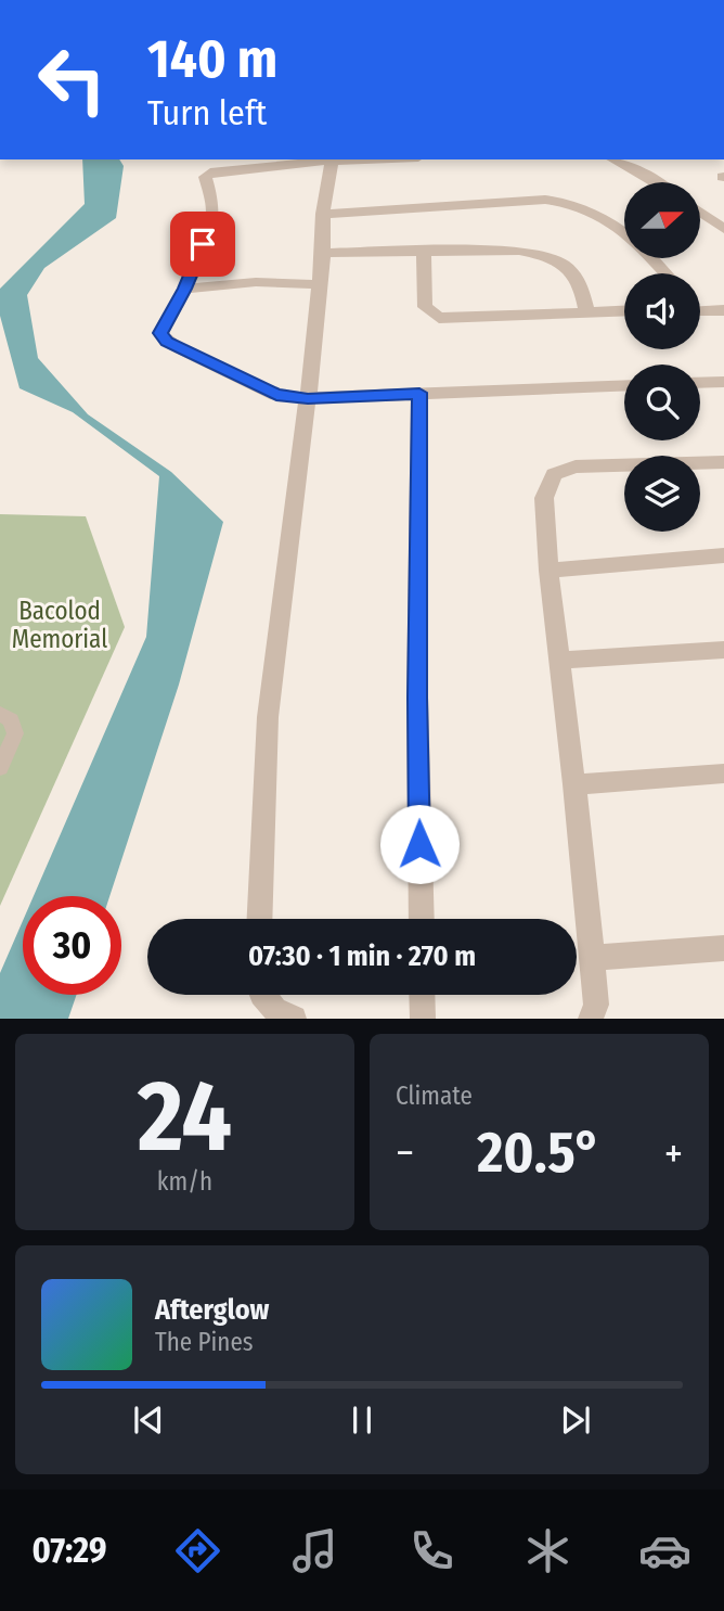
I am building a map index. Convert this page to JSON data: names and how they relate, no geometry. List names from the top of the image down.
{
  "parks": ["Bacolod Memorial"],
  "north": "right",
  "page": {
    "turn": ["140 m", "Turn left"],
    "limit": "30",
    "trip": "07:30 · 1 min · 270 m",
    "tile": [
      ["24", "km/h"],
      "Climate"
    ],
    "heat": ["−", "20.5°", "+"],
    "song": ["Afterglow", "The Pines"],
    "tabs": "07:29"
  }
}
